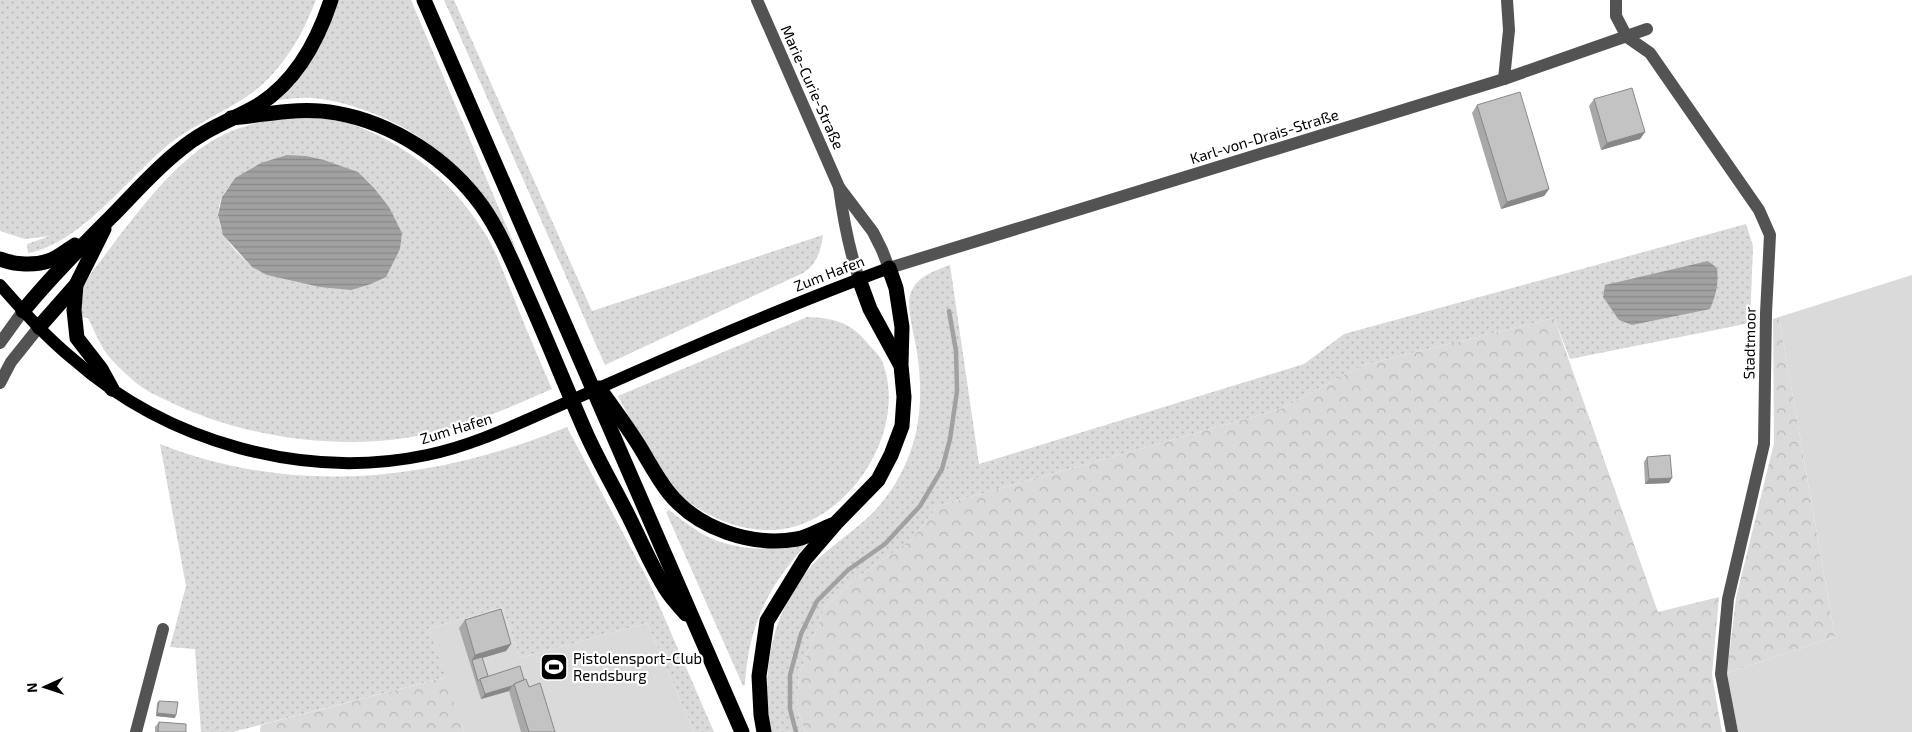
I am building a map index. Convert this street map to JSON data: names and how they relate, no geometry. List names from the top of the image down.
{
  "streets": {
    "main road": ["Zum Hafen"],
    "street": ["Marie-Curie-Straße", "Karl-von-Drais-Straße", "Stadtmoor"]
  },
  "crossings": [
    ["Marie-Curie-Straße", "Karl-von-Drais-Straße"],
    ["Marie-Curie-Straße", "Zum Hafen"],
    ["Karl-von-Drais-Straße", "Zum Hafen"],
    ["Karl-von-Drais-Straße", "Stadtmoor"]
  ],
  "places": {
    "sports": ["Pistolensport-Club Rendsburg"]
  },
  "north": "left"
}
